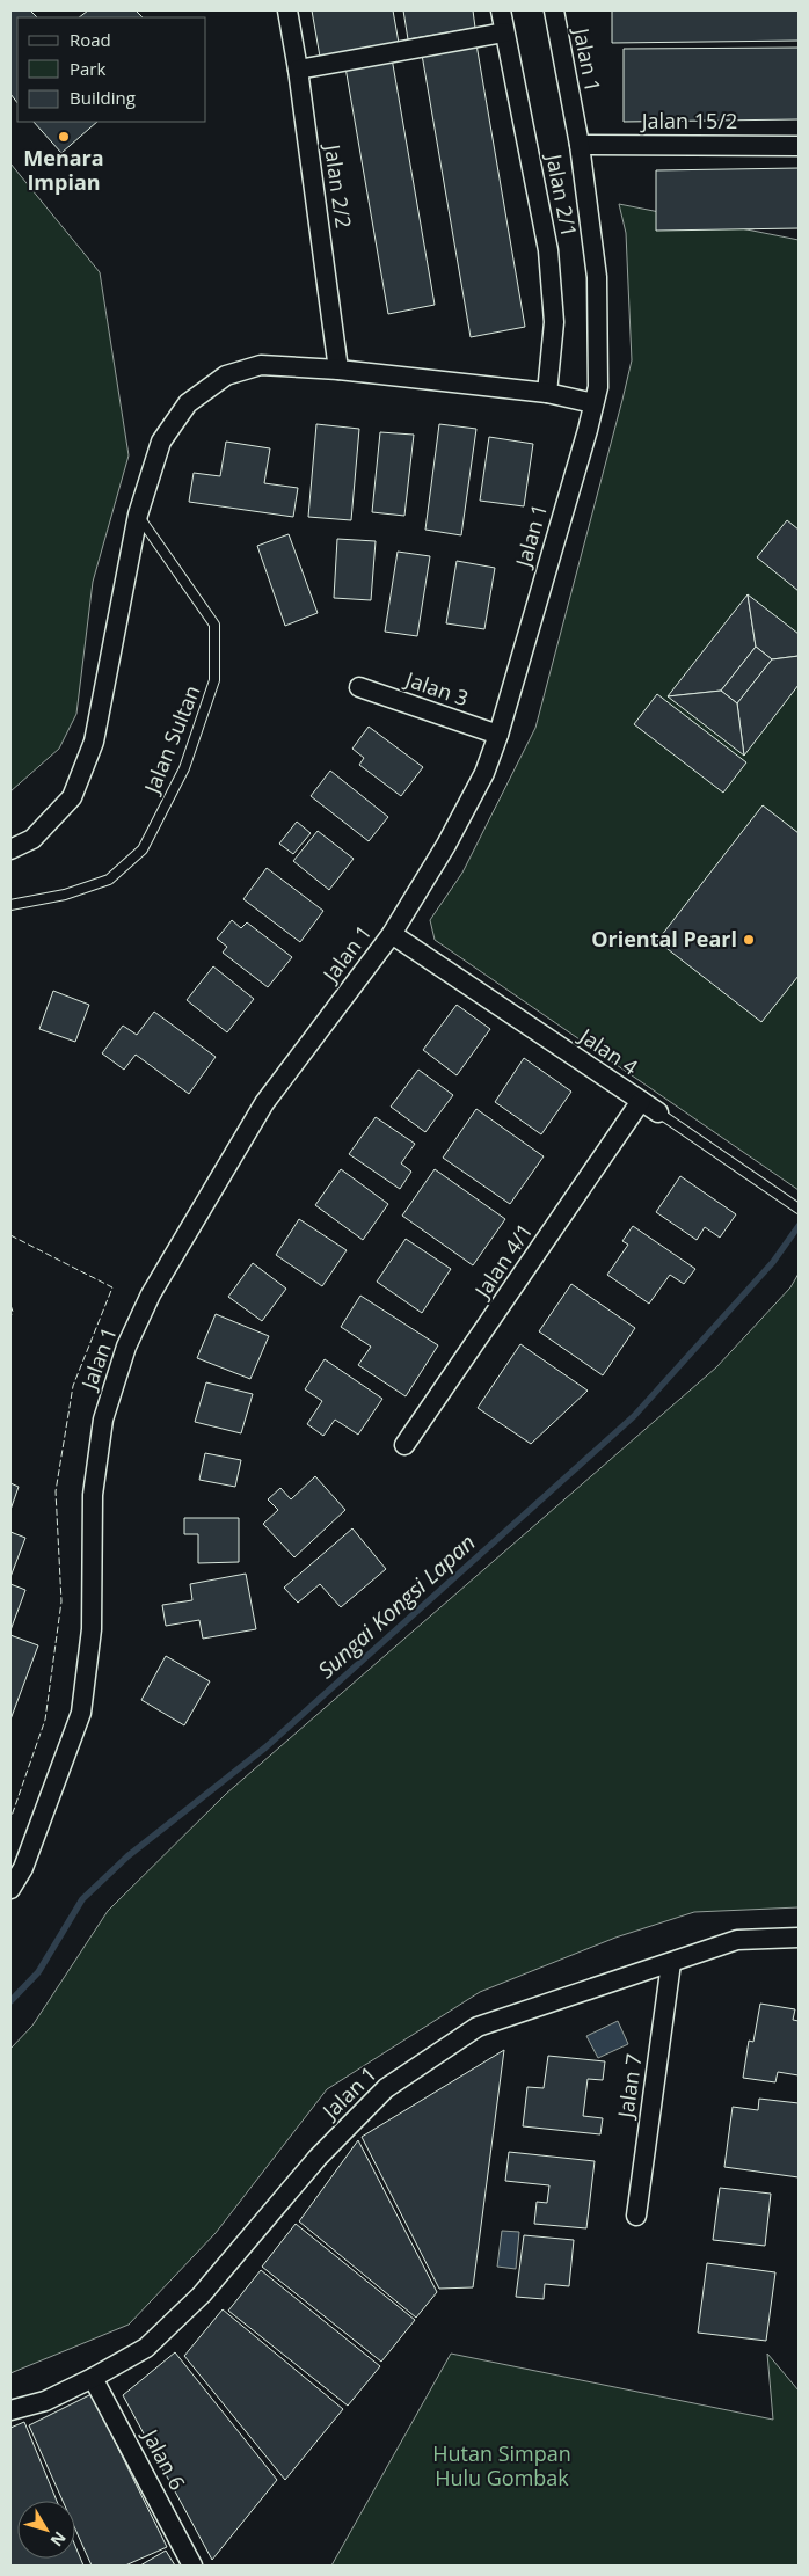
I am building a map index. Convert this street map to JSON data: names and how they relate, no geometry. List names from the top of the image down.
{
  "streets": {
    "street": [
      "Jalan 1",
      "Jalan 15/2",
      "Jalan 2/2",
      "Jalan 2/1",
      "Jalan 3",
      "Jalan 4",
      "Jalan 4/1",
      "Jalan 7",
      "Jalan 6"
    ],
    "lane": ["Jalan Sultan"]
  },
  "crossings": [
    ["Jalan 1", "Jalan 15/2"],
    ["Jalan 1", "Jalan 3"],
    ["Jalan 1", "Jalan 4"],
    ["Jalan 1", "Jalan 7"],
    ["Jalan 1", "Jalan 6"],
    ["Jalan 4", "Jalan 4/1"]
  ],
  "water": ["Sungai Kongsi Lapan"],
  "parks": ["Hutan Simpan Hulu Gombak"],
  "places": ["Menara Impian", "Oriental Pearl"],
  "legend": ["Road", "Park", "Building"],
  "north": "bottom right"
}
